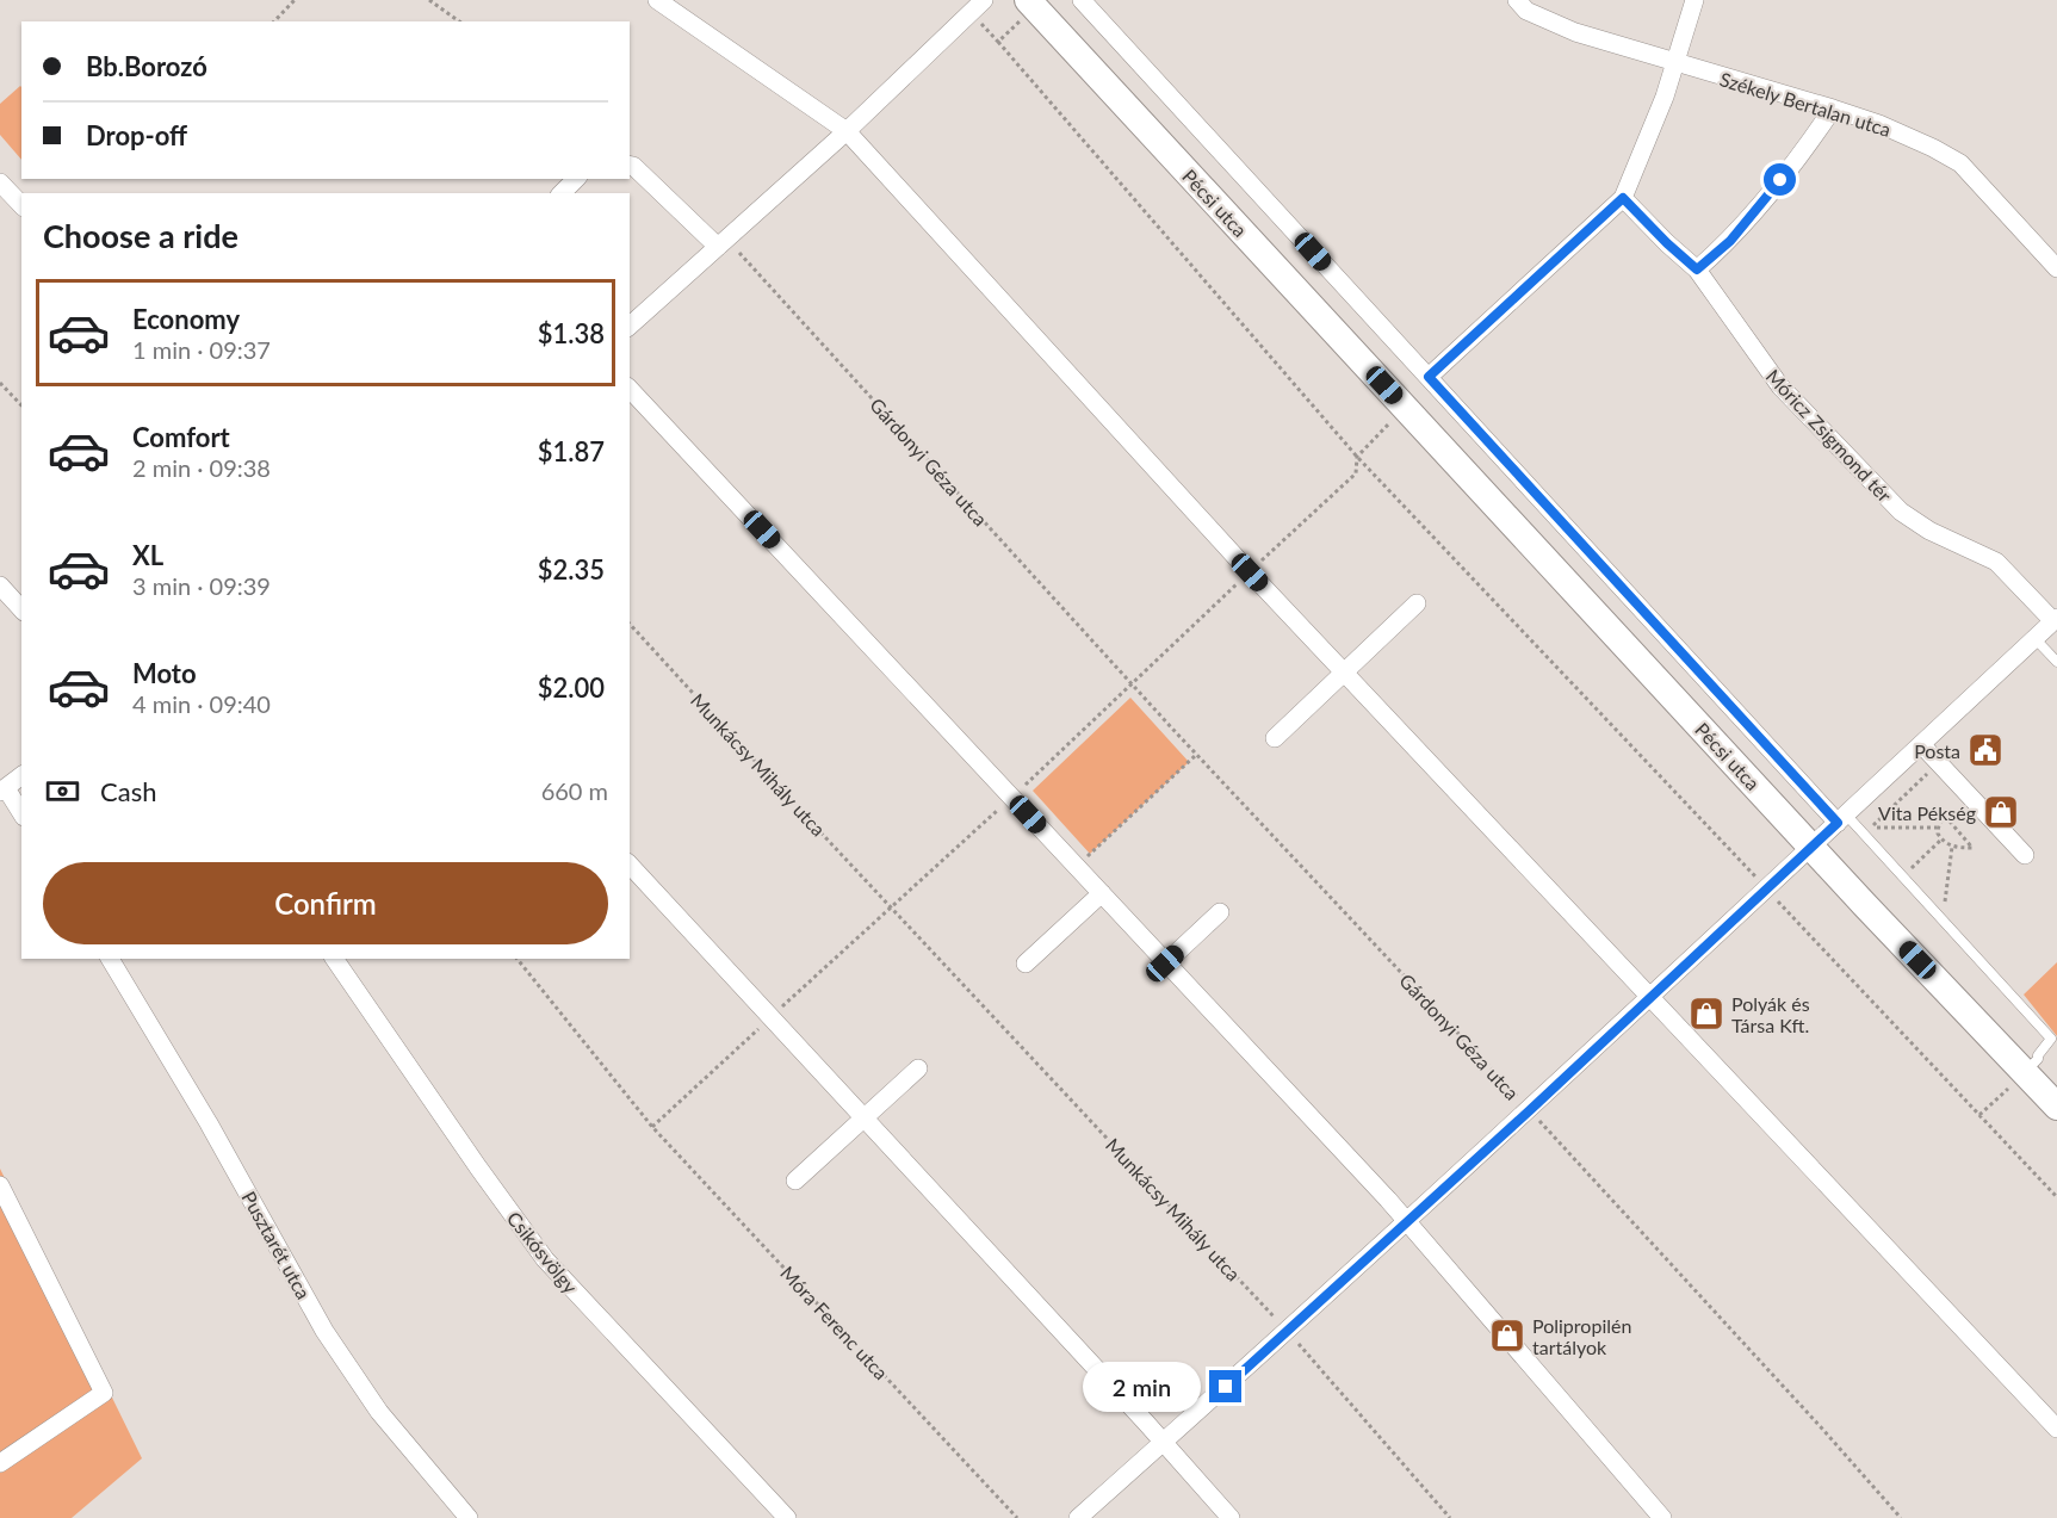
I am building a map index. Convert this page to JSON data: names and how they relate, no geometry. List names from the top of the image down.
{
  "streets": {
    "main road": ["Pécsi utca"],
    "street": [
      "Székely Bertalan utca",
      "Móricz Zsigmond tér",
      "Pusztarét utca",
      "Csikósvölgy"
    ],
    "path": ["Gárdonyi Géza utca", "Munkácsy Mihály utca", "Móra Ferenc utca"]
  },
  "places": {
    "public building": ["Posta"],
    "shop": ["Vita Pékség", "Polyák és Társa Kft.", "Polipropilén tartályok"]
  },
  "page": {
    "banner": ["Bb.Borozó", "Drop-off"],
    "heading": "Choose a ride",
    "list": [
      {
        "name": "Economy",
        "note": "1 min · 09:37",
        "value": "$1.38"
      },
      {
        "name": "Comfort",
        "note": "2 min · 09:38",
        "value": "$1.87"
      },
      {
        "name": "XL",
        "note": "3 min · 09:39",
        "value": "$2.35"
      },
      {
        "name": "Moto",
        "note": "4 min · 09:40",
        "value": "$2.00"
      }
    ],
    "pay": ["Cash", "660 m"],
    "buttons": "Confirm",
    "bubble": "2 min"
  }
}
